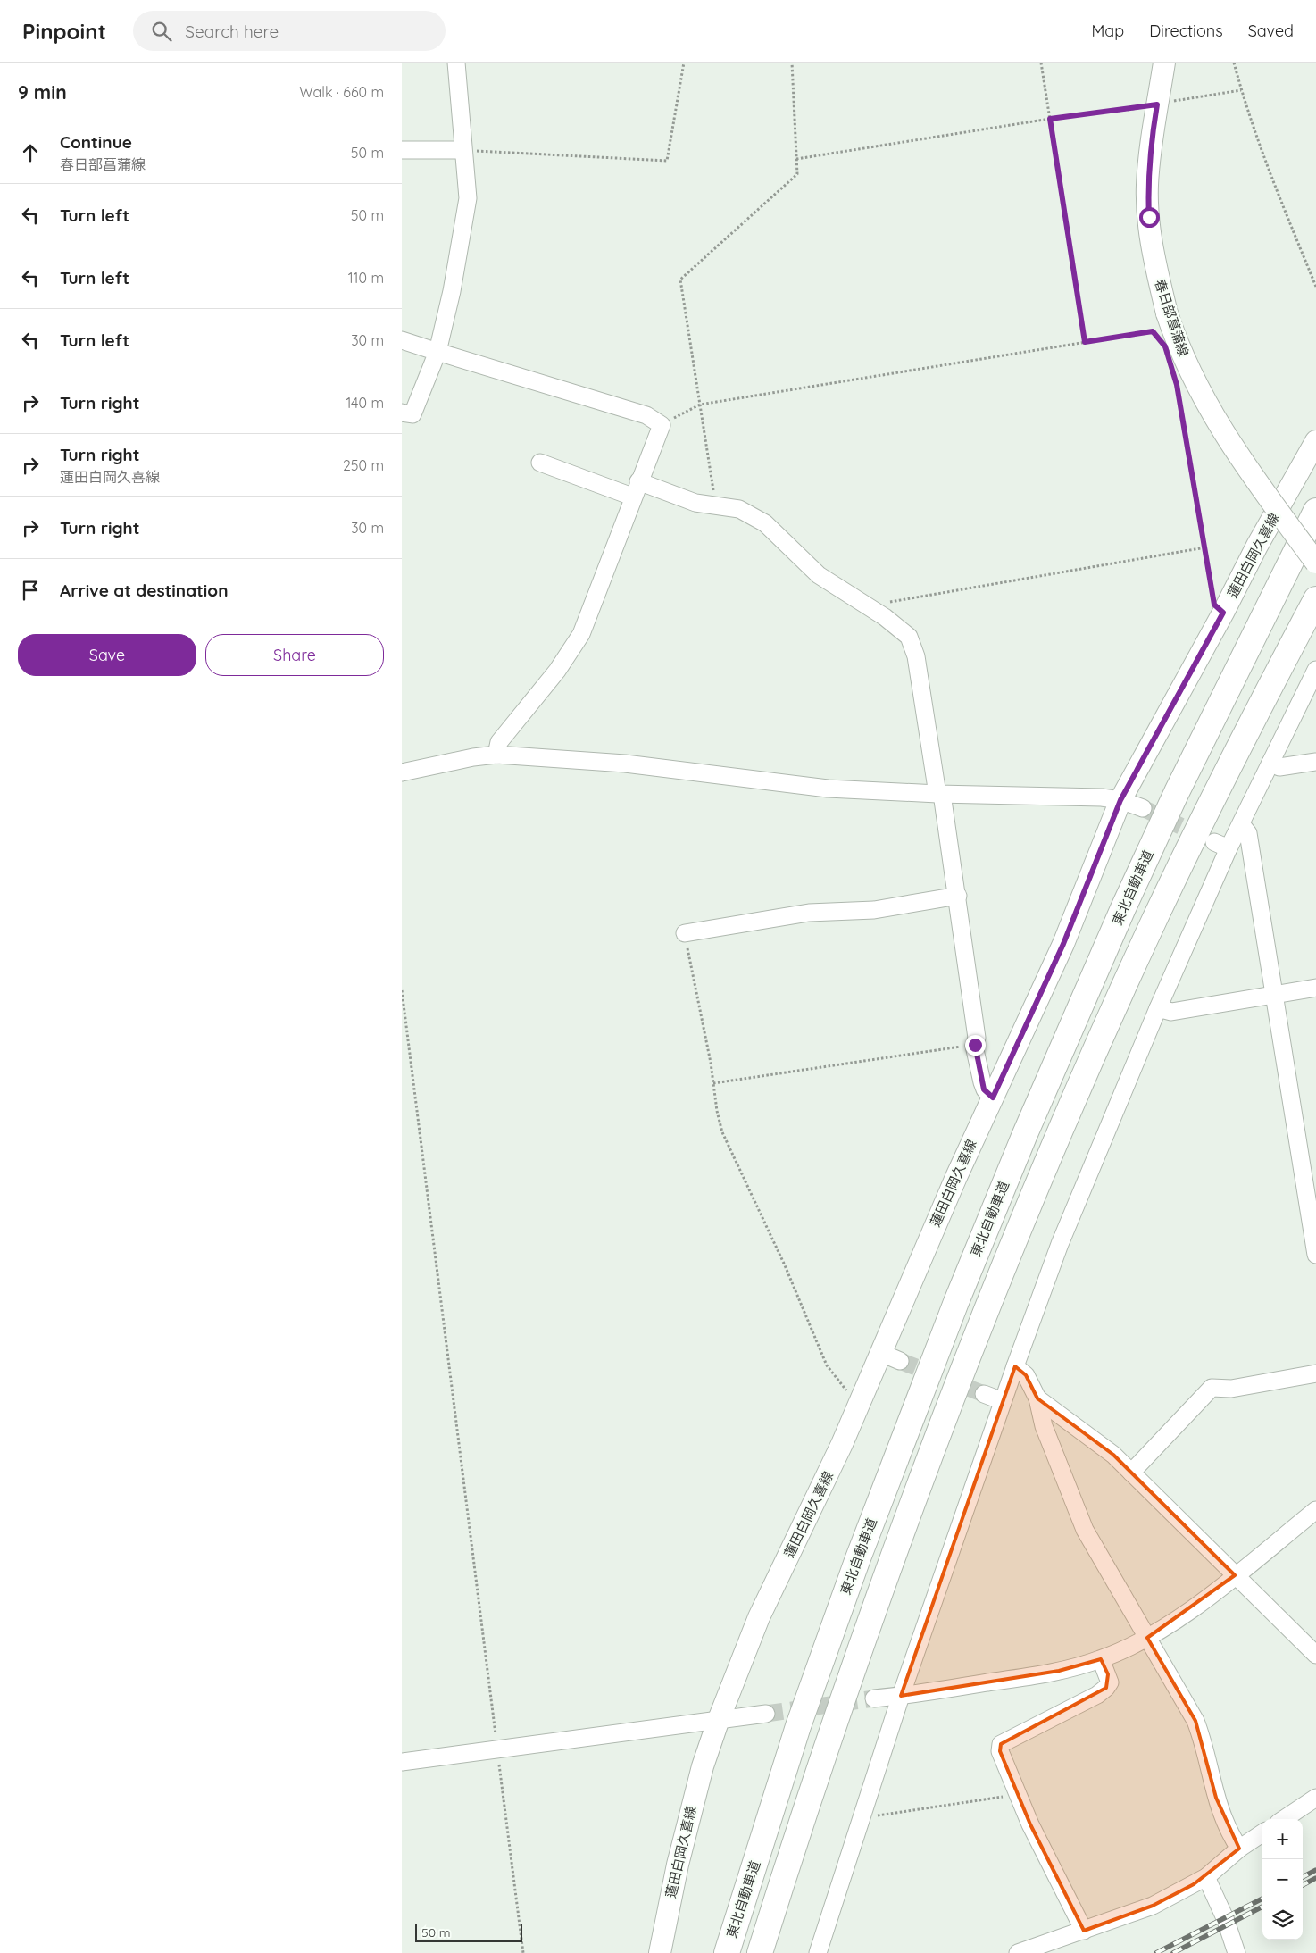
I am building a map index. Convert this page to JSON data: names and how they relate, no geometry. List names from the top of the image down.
{
  "streets": {
    "highway": ["東北自動車道"],
    "main road": ["春日部菖蒲線", "蓮田白岡久喜線"]
  },
  "scale_bar": "50 m",
  "page": {
    "header": "Pinpoint",
    "search": "Search here",
    "nav": ["Map", "Directions", "Saved"],
    "heading": ["9 min", "Walk · 660 m"],
    "list": [
      ["Continue", "春日部菖蒲線", "50 m"],
      ["Turn left", "50 m"],
      ["Turn left", "110 m"],
      ["Turn left", "30 m"],
      ["Turn right", "140 m"],
      ["Turn right", "蓮田白岡久喜線", "250 m"],
      ["Turn right", "30 m"],
      "Arrive at destination"
    ],
    "buttons": ["Save", "Share"],
    "map_buttons": ["+", "−"],
    "scale": "50 m"
  }
}
